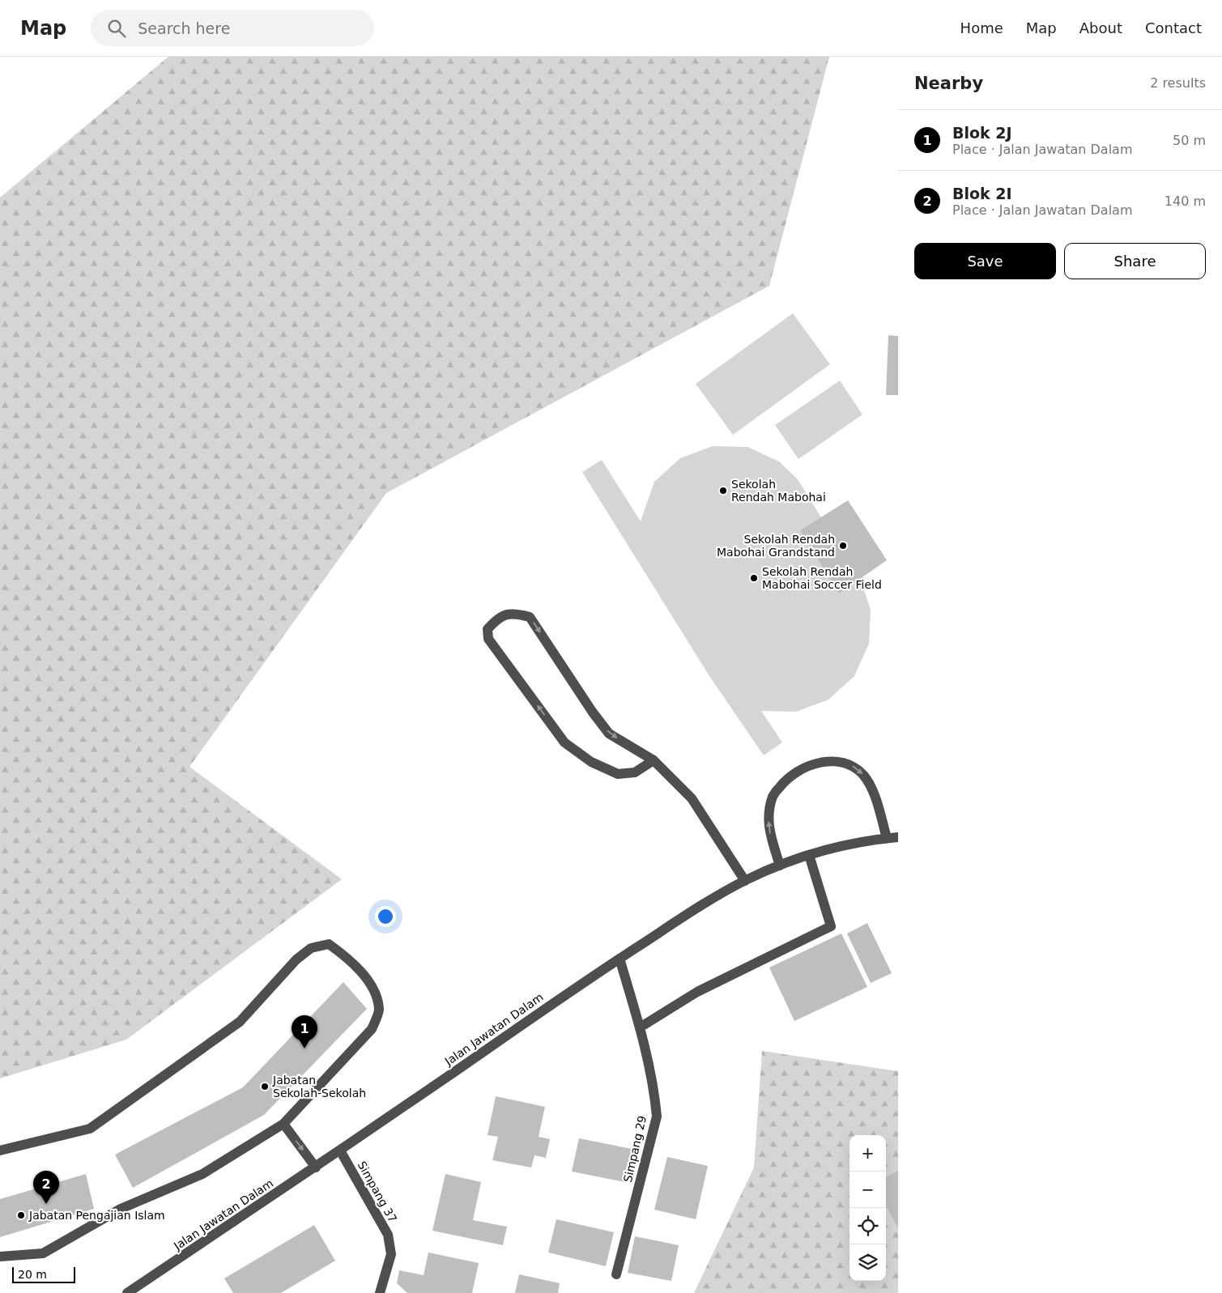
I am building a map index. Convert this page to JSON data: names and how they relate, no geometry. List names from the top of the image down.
{
  "streets": {
    "street": ["Jalan Jawatan Dalam", "Simpang 29", "Simpang 37"]
  },
  "crossings": [
    ["Jalan Jawatan Dalam", "Simpang 29"],
    ["Jalan Jawatan Dalam", "Simpang 37"]
  ],
  "places": [
    "Sekolah Rendah Mabohai",
    "Sekolah Rendah Mabohai Grandstand",
    "Sekolah Rendah Mabohai Soccer Field",
    "Jabatan Sekolah-Sekolah",
    "Jabatan Pengajian Islam"
  ],
  "scale_bar": "20 m",
  "page": {
    "header": "Map",
    "search": "Search here",
    "nav": [
      "Home",
      "Map",
      "About",
      "Contact"
    ],
    "heading": ["Nearby", "2 results"],
    "list": [
      {
        "mark": "1",
        "name": "Blok 2J",
        "note": "Place · Jalan Jawatan Dalam",
        "value": "50 m"
      },
      {
        "mark": "2",
        "name": "Blok 2I",
        "note": "Place · Jalan Jawatan Dalam",
        "value": "140 m"
      }
    ],
    "buttons": ["Save", "Share"],
    "pins": ["1", "2"],
    "map_buttons": ["+", "−"],
    "scale": "20 m"
  }
}
